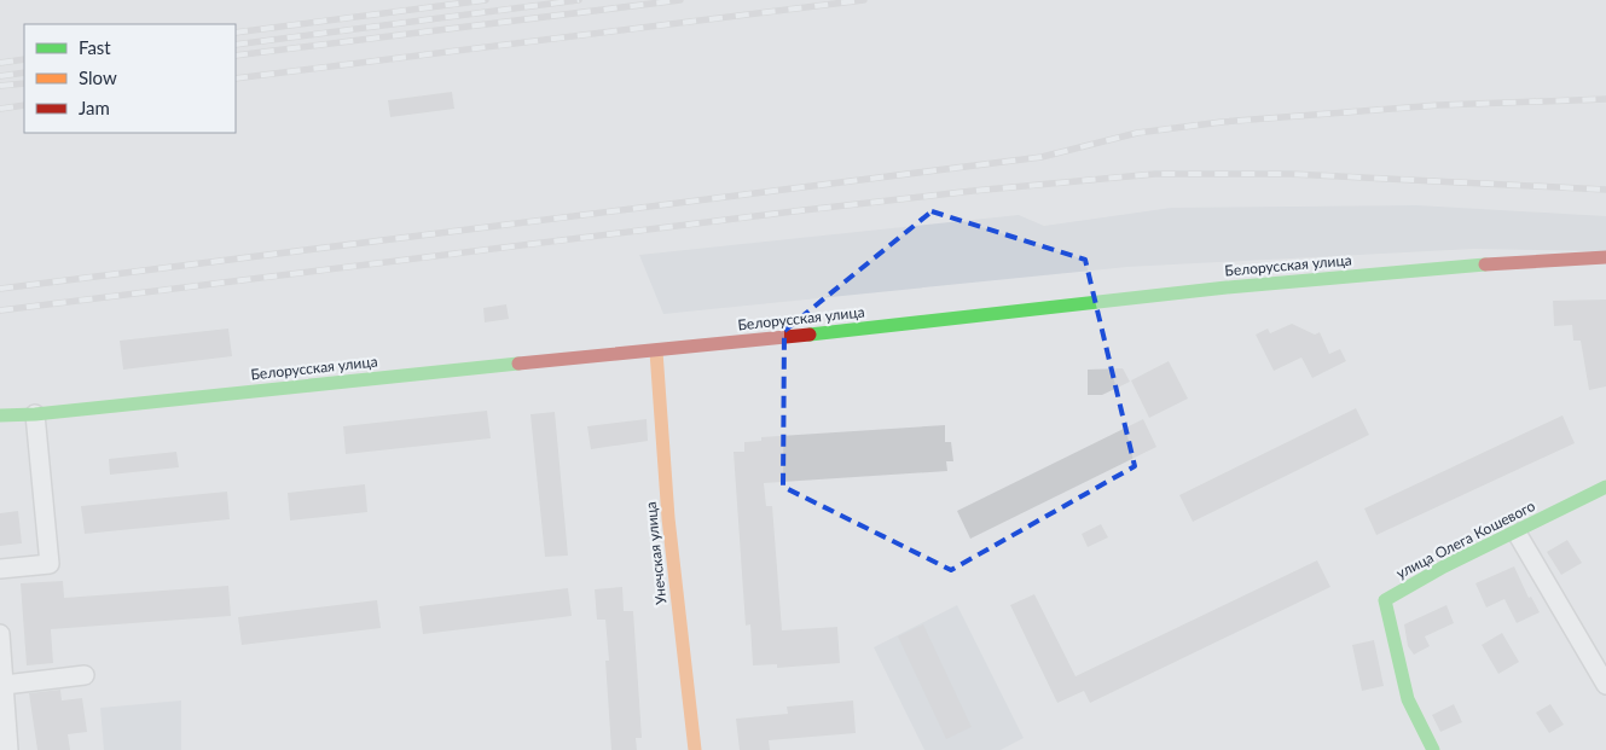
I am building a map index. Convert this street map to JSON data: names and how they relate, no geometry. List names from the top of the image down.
{
  "streets": {
    "main road": ["Белорусская улица", "улица Олега Кошевого", "Унечская улица"]
  },
  "crossings": [
    ["Белорусская улица", "Унечская улица"]
  ],
  "legend": ["Fast", "Slow", "Jam"]
}
